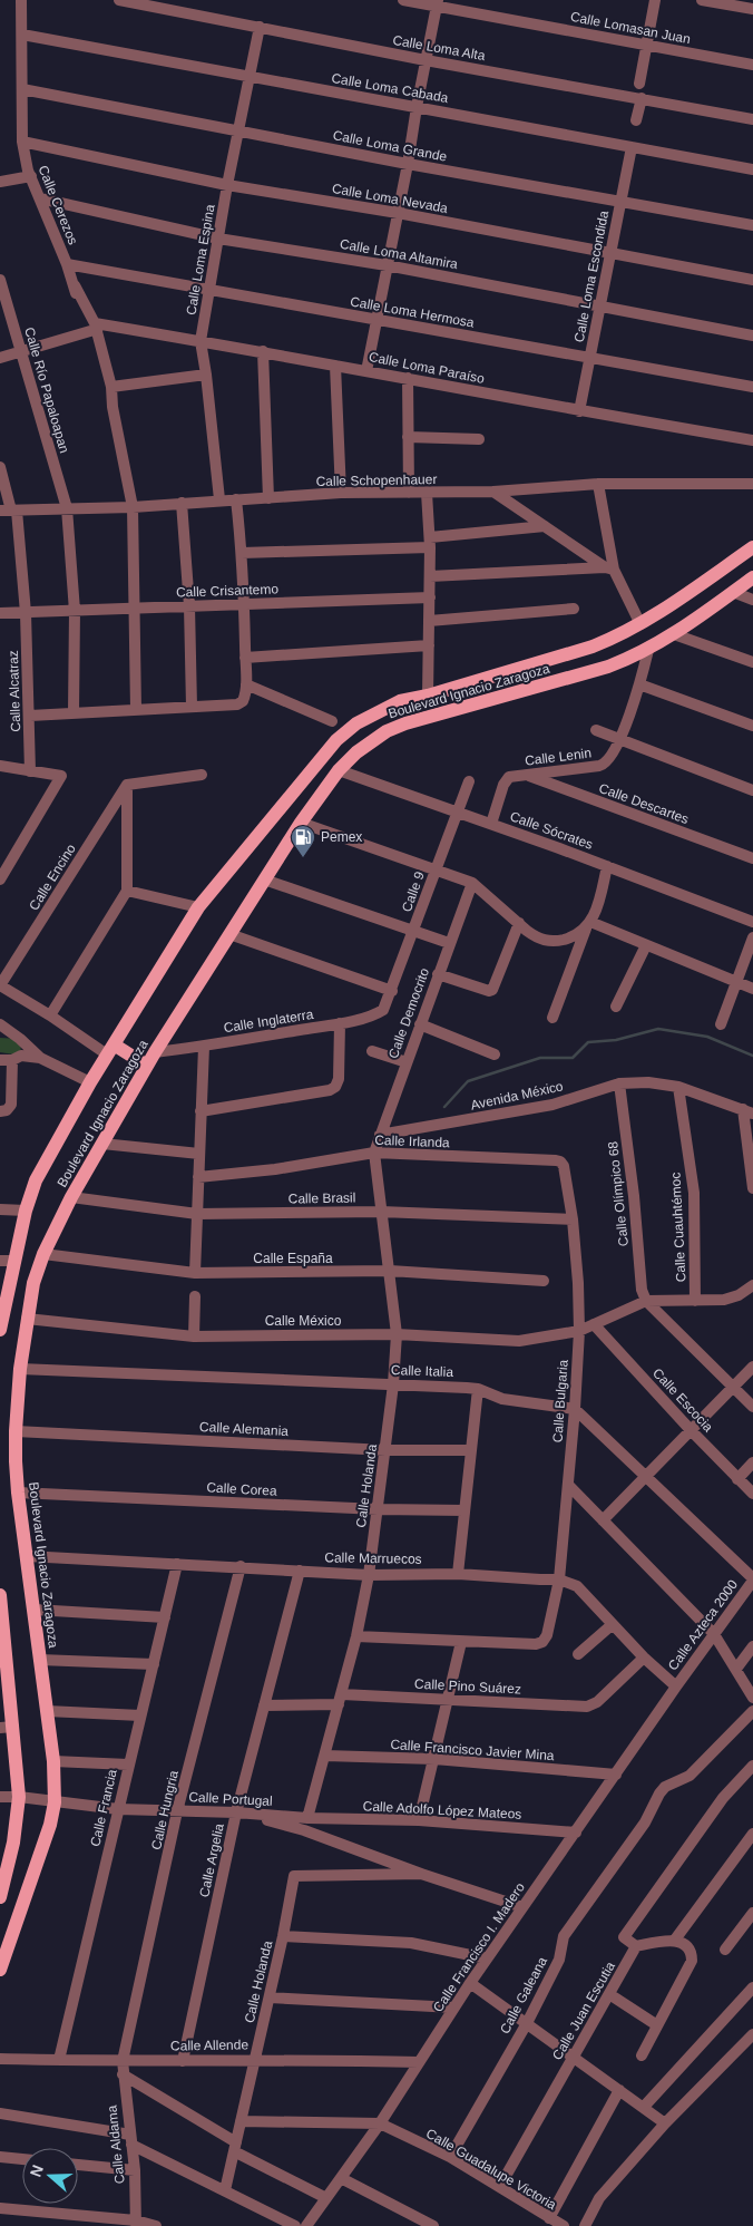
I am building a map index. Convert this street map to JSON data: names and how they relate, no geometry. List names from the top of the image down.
{
  "streets": {
    "main road": ["Boulevard Ignacio Zaragoza"],
    "street": [
      "Calle Lomasan Juan",
      "Calle Loma Alta",
      "Calle Loma Cabada",
      "Calle Loma Grande",
      "Calle Loma Nevada",
      "Calle Cerezos",
      "Calle Loma Altamira",
      "Calle Loma Espina",
      "Calle Loma Escondida",
      "Calle Loma Hermosa",
      "Calle Loma Paraíso",
      "Calle Río Papaloapan",
      "Calle Schopenhauer",
      "Calle Crisantemo",
      "Calle Alcatraz",
      "Calle Lenin",
      "Calle Descartes",
      "Calle Sócrates",
      "Calle Encino",
      "Calle 9",
      "Calle Democrito",
      "Calle Inglaterra",
      "Avenida México",
      "Calle Irlanda",
      "Calle Olímpico 68",
      "Calle Brasil",
      "Calle Cuauhtémoc",
      "Calle España",
      "Calle México",
      "Calle Italia",
      "Calle Escocia",
      "Calle Bulgaria",
      "Calle Alemania",
      "Calle Holanda",
      "Calle Corea",
      "Calle Marruecos",
      "Calle Azteca 2000",
      "Calle Pino Suárez",
      "Calle Francisco Javier Mina",
      "Calle Portugal",
      "Calle Francia",
      "Calle Hungria",
      "Calle Adolfo López Mateos",
      "Calle Argelia",
      "Calle Francisco I. Madero",
      "Calle Galeana",
      "Calle Juan Escutia",
      "Calle Allende",
      "Calle Aldama",
      "Calle Guadalupe Victoria"
    ]
  },
  "crossings": [
    ["Calle Loma Alta", "Calle Loma Espina"],
    ["Calle Loma Cabada", "Calle Cerezos"],
    ["Calle Loma Cabada", "Calle Loma Espina"],
    ["Calle Loma Cabada", "Calle Loma Escondida"],
    ["Calle Loma Grande", "Calle Cerezos"],
    ["Calle Loma Grande", "Calle Loma Espina"],
    ["Calle Loma Grande", "Calle Loma Escondida"],
    ["Calle Loma Nevada", "Calle Cerezos"],
    ["Calle Loma Nevada", "Calle Loma Espina"],
    ["Calle Loma Nevada", "Calle Loma Escondida"],
    ["Calle Cerezos", "Calle Loma Altamira"],
    ["Calle Cerezos", "Calle Loma Hermosa"],
    ["Calle Cerezos", "Calle Loma Paraíso"],
    ["Calle Cerezos", "Calle Schopenhauer"],
    ["Calle Cerezos", "Calle Crisantemo"],
    ["Calle Loma Altamira", "Calle Loma Espina"],
    ["Calle Loma Altamira", "Calle Loma Escondida"],
    ["Calle Loma Espina", "Calle Loma Hermosa"],
    ["Calle Loma Espina", "Calle Loma Paraíso"],
    ["Calle Loma Espina", "Calle Schopenhauer"],
    ["Calle Loma Escondida", "Calle Loma Hermosa"],
    ["Calle Loma Escondida", "Calle Loma Paraíso"],
    ["Calle Río Papaloapan", "Calle Schopenhauer"],
    ["Calle Río Papaloapan", "Calle Crisantemo"],
    ["Calle Schopenhauer", "Calle Alcatraz"],
    ["Calle Crisantemo", "Calle Alcatraz"],
    ["Boulevard Ignacio Zaragoza", "Calle Lenin"],
    ["Boulevard Ignacio Zaragoza", "Calle Sócrates"],
    ["Boulevard Ignacio Zaragoza", "Calle Inglaterra"],
    ["Boulevard Ignacio Zaragoza", "Calle Brasil"],
    ["Boulevard Ignacio Zaragoza", "Calle España"],
    ["Boulevard Ignacio Zaragoza", "Calle México"],
    ["Boulevard Ignacio Zaragoza", "Calle Italia"],
    ["Boulevard Ignacio Zaragoza", "Calle Alemania"],
    ["Boulevard Ignacio Zaragoza", "Calle Corea"],
    ["Boulevard Ignacio Zaragoza", "Calle Marruecos"],
    ["Boulevard Ignacio Zaragoza", "Calle Portugal"],
    ["Calle Lenin", "Calle Descartes"],
    ["Calle Lenin", "Calle Sócrates"],
    ["Calle Sócrates", "Calle 9"],
    ["Calle 9", "Calle Inglaterra"],
    ["Calle Democrito", "Avenida México"],
    ["Calle Democrito", "Calle Irlanda"],
    ["Calle Democrito", "Calle Holanda"],
    ["Avenida México", "Calle Olímpico 68"],
    ["Avenida México", "Calle Cuauhtémoc"],
    ["Calle Irlanda", "Calle Bulgaria"],
    ["Calle Irlanda", "Calle Holanda"],
    ["Calle Brasil", "Calle Bulgaria"],
    ["Calle Brasil", "Calle Holanda"],
    ["Calle España", "Calle Holanda"],
    ["Calle México", "Calle Bulgaria"],
    ["Calle México", "Calle Holanda"],
    ["Calle Italia", "Calle Bulgaria"],
    ["Calle Italia", "Calle Holanda"],
    ["Calle Bulgaria", "Calle Marruecos"],
    ["Calle Alemania", "Calle Holanda"],
    ["Calle Holanda", "Calle Corea"],
    ["Calle Holanda", "Calle Marruecos"],
    ["Calle Holanda", "Calle Pino Suárez"],
    ["Calle Holanda", "Calle Francisco Javier Mina"],
    ["Calle Holanda", "Calle Portugal"],
    ["Calle Holanda", "Calle Adolfo López Mateos"],
    ["Calle Holanda", "Calle Allende"],
    ["Calle Holanda", "Calle Guadalupe Victoria"],
    ["Calle Marruecos", "Calle Azteca 2000"],
    ["Calle Marruecos", "Calle Pino Suárez"],
    ["Calle Marruecos", "Calle Francia"],
    ["Calle Marruecos", "Calle Hungria"],
    ["Calle Marruecos", "Calle Argelia"],
    ["Calle Marruecos", "Calle Francisco I. Madero"],
    ["Calle Azteca 2000", "Calle Francisco I. Madero"],
    ["Calle Pino Suárez", "Calle Argelia"],
    ["Calle Francisco Javier Mina", "Calle Francisco I. Madero"],
    ["Calle Portugal", "Calle Francia"],
    ["Calle Portugal", "Calle Hungria"],
    ["Calle Portugal", "Calle Adolfo López Mateos"],
    ["Calle Portugal", "Calle Argelia"],
    ["Calle Francia", "Calle Allende"],
    ["Calle Hungria", "Calle Allende"],
    ["Calle Hungria", "Calle Aldama"],
    ["Calle Adolfo López Mateos", "Calle Francisco I. Madero"],
    ["Calle Argelia", "Calle Allende"],
    ["Calle Francisco I. Madero", "Calle Allende"],
    ["Calle Francisco I. Madero", "Calle Guadalupe Victoria"],
    ["Calle Galeana", "Calle Guadalupe Victoria"],
    ["Calle Juan Escutia", "Calle Guadalupe Victoria"],
    ["Calle Allende", "Calle Aldama"]
  ],
  "places": {
    "fuel station": ["Pemex"]
  },
  "north": "left"
}
